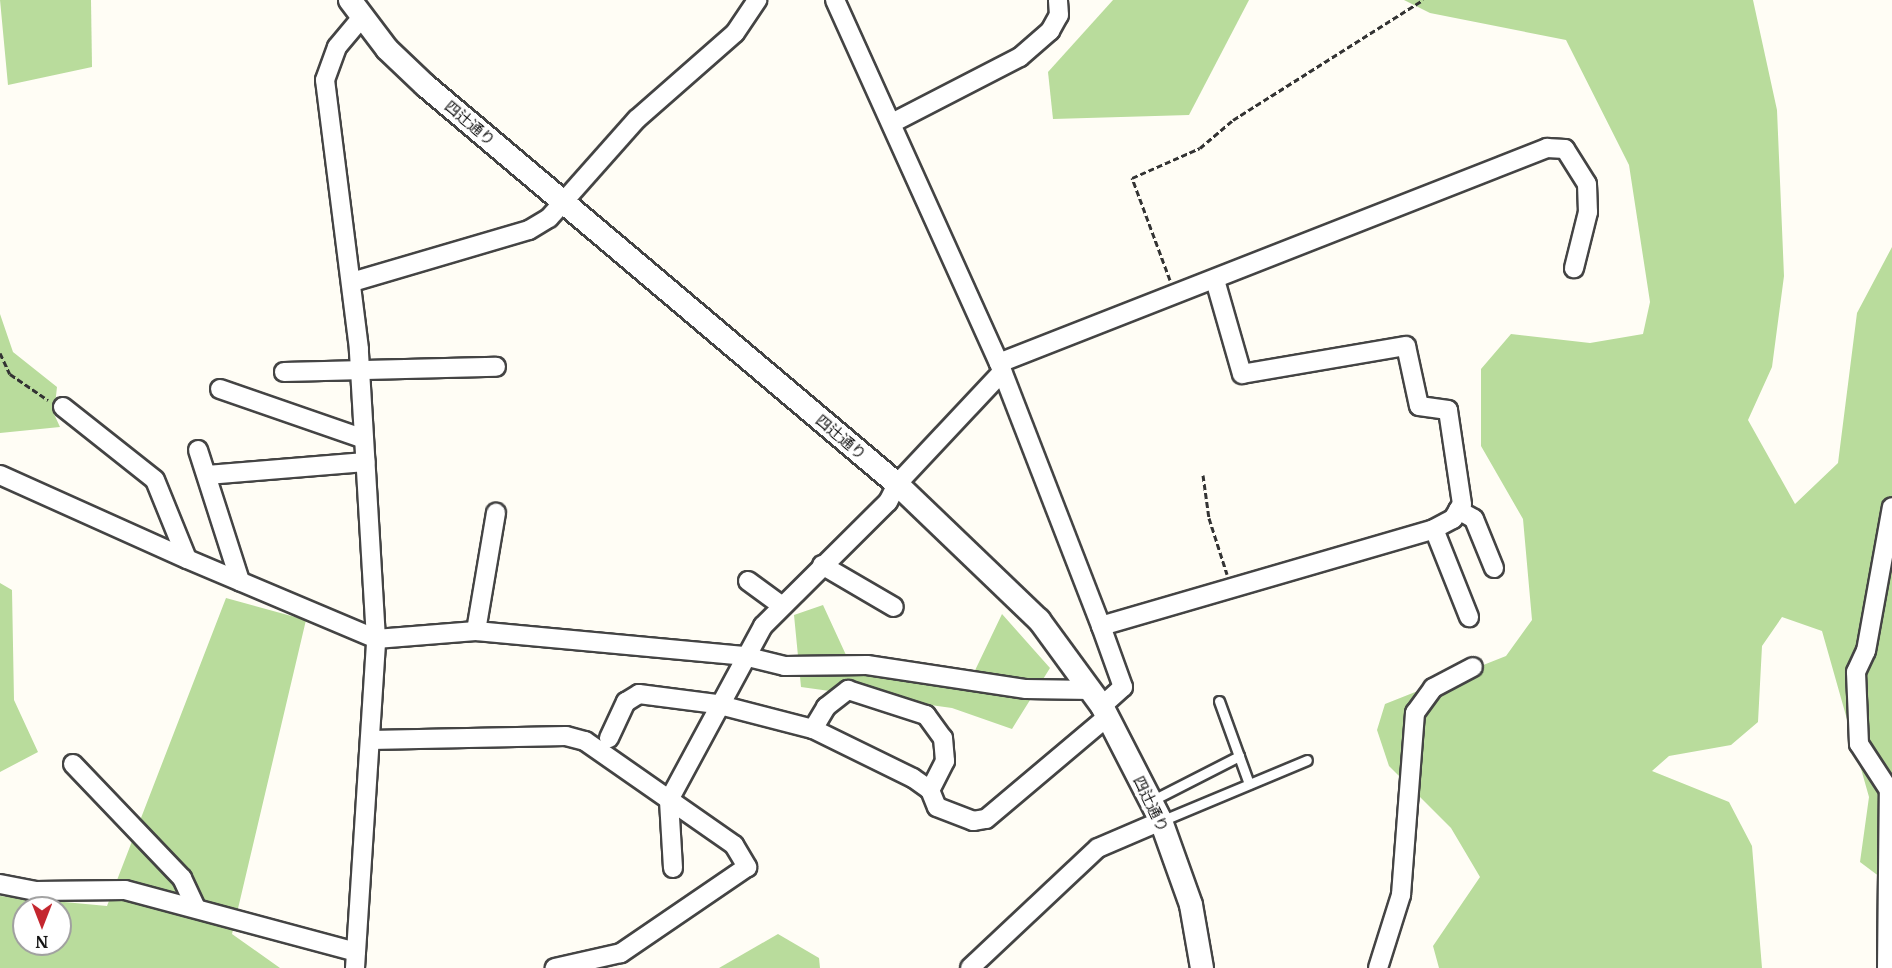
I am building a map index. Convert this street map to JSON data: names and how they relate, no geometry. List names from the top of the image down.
{
  "streets": {
    "street": ["四辻通り"]
  },
  "north": "bottom"
}
